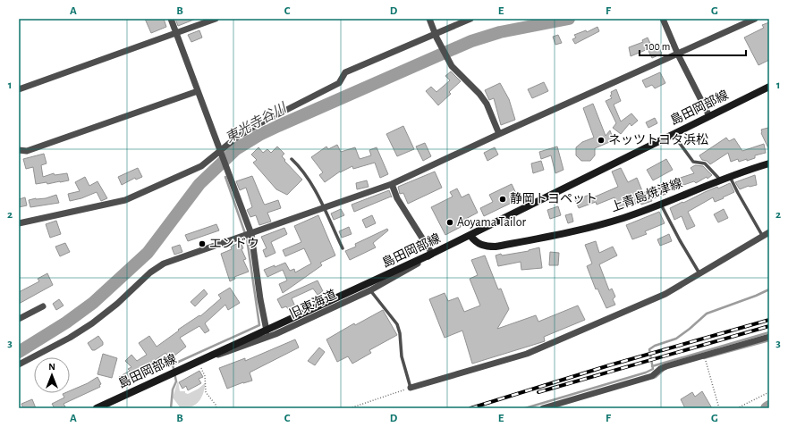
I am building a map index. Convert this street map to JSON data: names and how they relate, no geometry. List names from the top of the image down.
{
  "streets": {
    "main road": ["島田岡部線", "上青島焼津線"],
    "street": ["旧東海道"]
  },
  "crossings": [
    ["島田岡部線", "上青島焼津線"],
    ["島田岡部線", "旧東海道"]
  ],
  "water": ["東光寺谷川"],
  "places": [
    "ネッツトヨタ浜松",
    "静岡トヨペット",
    "Aoyama Tailor",
    "エンドウ"
  ],
  "scale_bar": "100 m",
  "north": "top",
  "grid": {
    "columns": [
      "A",
      "B",
      "C",
      "D",
      "E",
      "F",
      "G"
    ],
    "rows": ["1", "2", "3"]
  }
}
